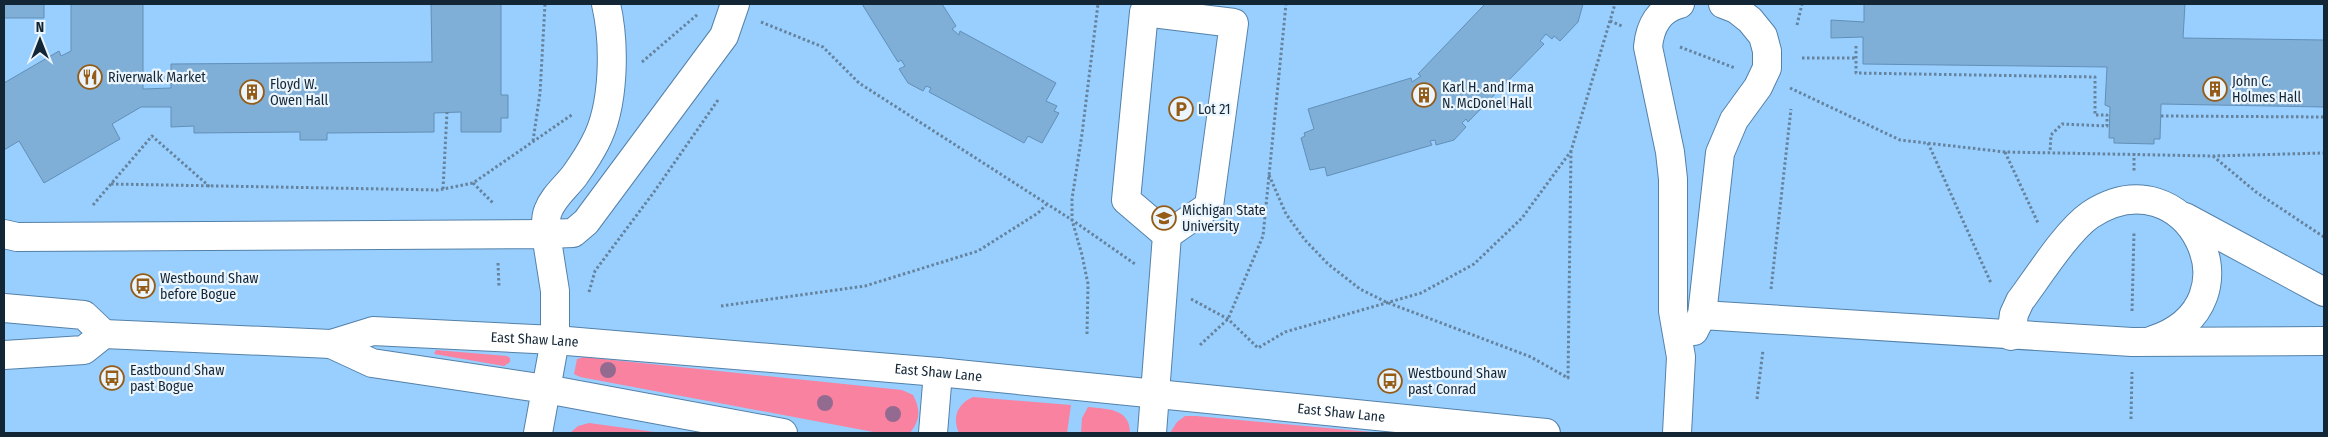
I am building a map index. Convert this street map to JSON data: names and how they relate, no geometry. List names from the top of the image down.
{
  "streets": {
    "street": ["East Shaw Lane"]
  },
  "places": {
    "restaurant": ["Riverwalk Market"],
    "building": ["John C. Holmes Hall", "Floyd W. Owen Hall", "Karl H. and Irma N. McDonel Hall"],
    "parking": ["Lot 21"],
    "school or university": ["Michigan State University"],
    "bus stop": ["Westbound Shaw before Bogue", "Eastbound Shaw past Bogue", "Westbound Shaw past Conrad"]
  },
  "north": "top"
}
